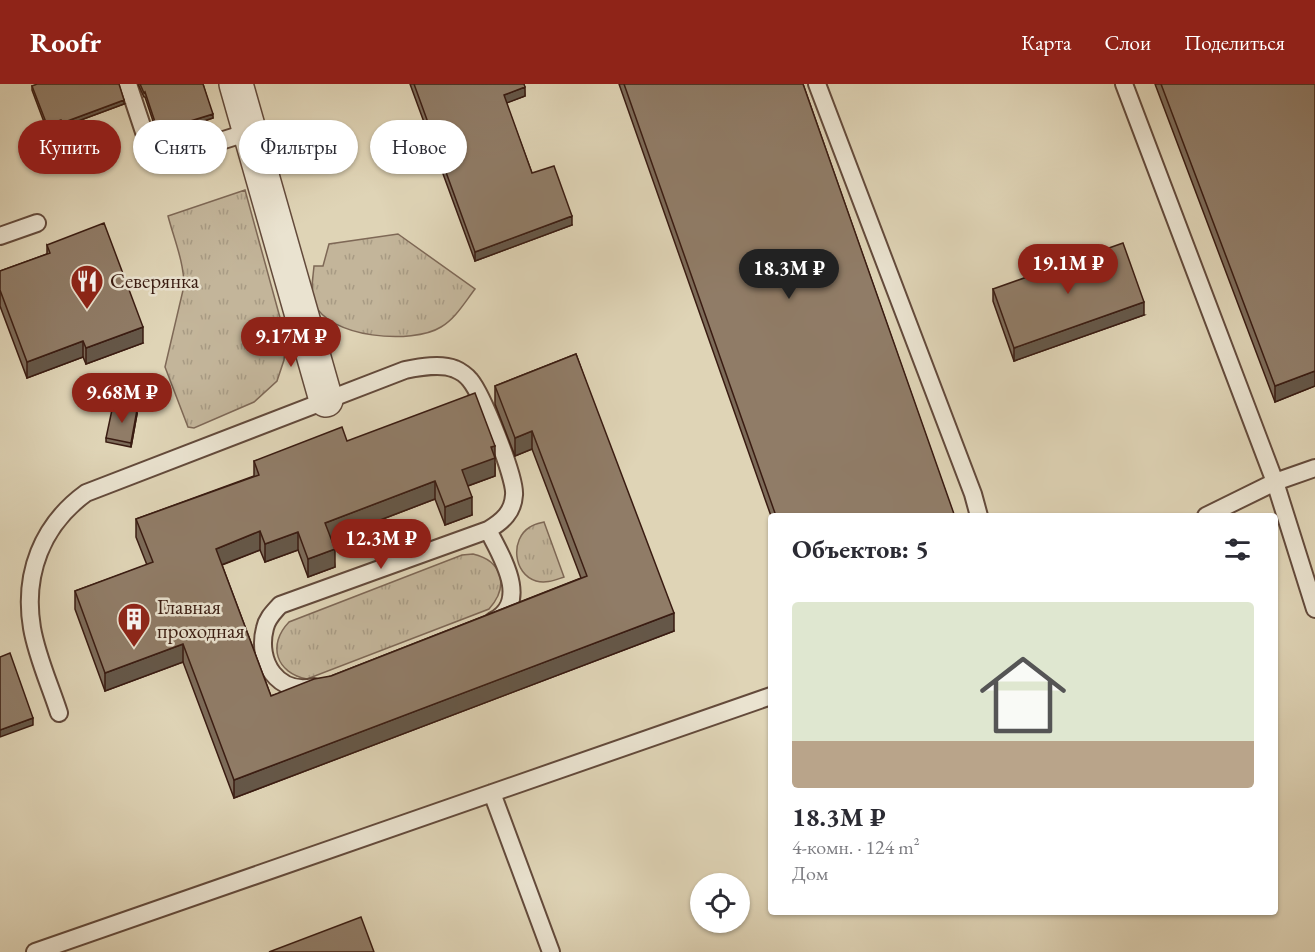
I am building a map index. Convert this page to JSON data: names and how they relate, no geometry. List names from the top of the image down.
{
  "places": {
    "restaurant": ["Северянка"],
    "building": ["Главная проходная"]
  },
  "page": {
    "header": "Roofr",
    "nav": ["Карта", "Слои", "Поделиться"],
    "chip": [
      "Купить",
      "Снять",
      "Фильтры",
      "Новое"
    ],
    "price": [
      "19.1M ₽",
      "18.3M ₽",
      "9.17M ₽",
      "9.68M ₽",
      "12.3M ₽"
    ],
    "heading": "Объектов: 5",
    "list": [
      {
        "name": "18.3M ₽",
        "note": "4-комн. · 124 m² · Дом"
      }
    ]
  }
}
